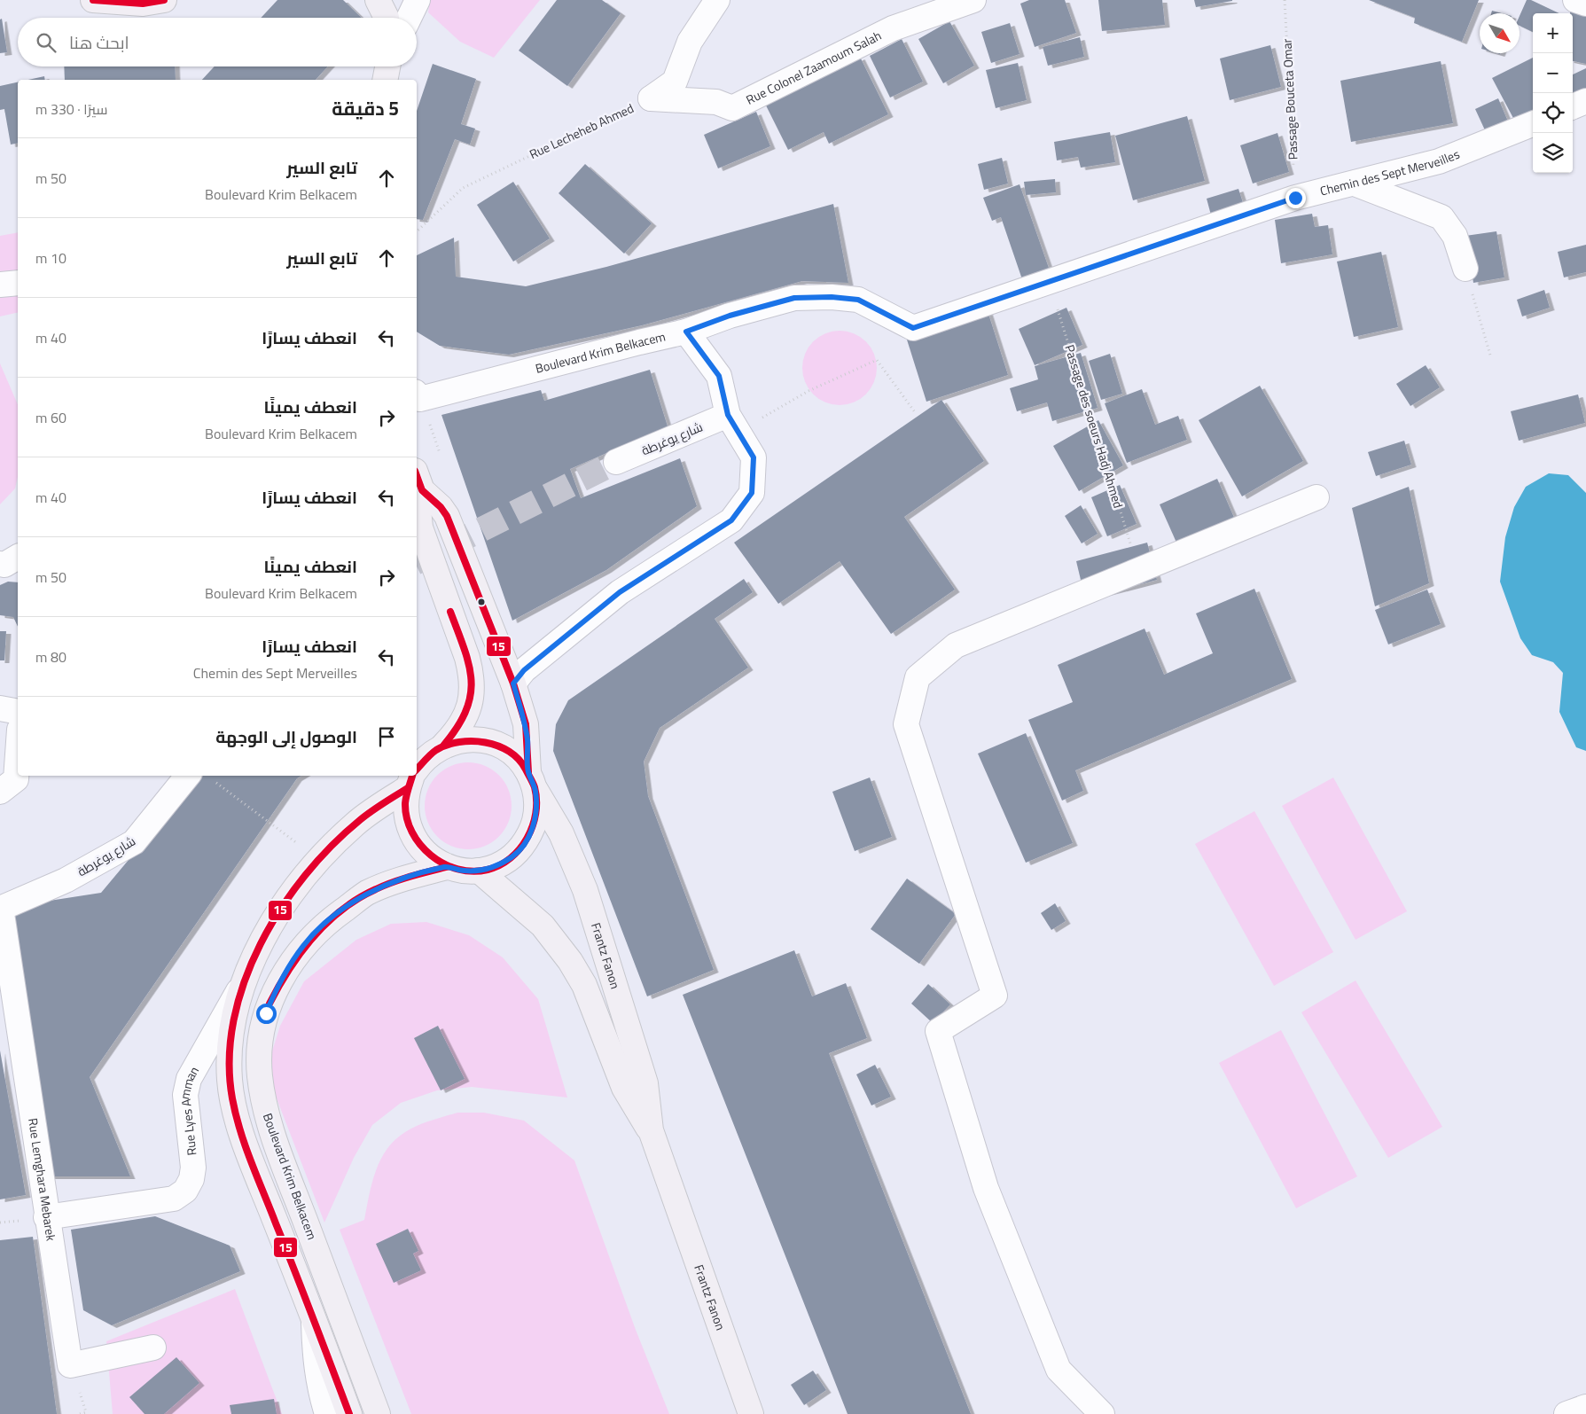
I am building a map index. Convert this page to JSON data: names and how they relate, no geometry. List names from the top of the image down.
{
  "streets": {
    "main road": ["Boulevard Krim Belkacem", "Frantz Fanon"],
    "street": [
      "Rue Colonel Zaamoum Salah",
      "Chemin des Sept Merveilles",
      "شارع يوغرطة",
      "Rue Lyes Amman",
      "Rue Lemghara Mebarek"
    ],
    "path": ["Passage Bouceta Omar", "Rue Lecheheb Ahmed", "Passage des soeurs Hadj Ahmed"]
  },
  "crossings": [
    ["Rue Colonel Zaamoum Salah", "Rue Lecheheb Ahmed"],
    ["Passage Bouceta Omar", "Chemin des Sept Merveilles"],
    ["Chemin des Sept Merveilles", "Boulevard Krim Belkacem"],
    ["Chemin des Sept Merveilles", "Passage des soeurs Hadj Ahmed"],
    ["شارع يوغرطة", "Rue Lemghara Mebarek"],
    ["Rue Lyes Amman", "Rue Lemghara Mebarek"]
  ],
  "lines": ["transit line 15"],
  "north": "bottom right",
  "page": {
    "map_buttons": ["+", "−"],
    "search": "ابحث هنا",
    "heading": ["5 دقيقة", "سيرًا · 330 m"],
    "list": [
      ["تابع السير", "Boulevard Krim Belkacem", "50 m"],
      ["تابع السير", "10 m"],
      ["انعطف يسارًا", "40 m"],
      ["انعطف يمينًا", "Boulevard Krim Belkacem", "60 m"],
      ["انعطف يسارًا", "40 m"],
      ["انعطف يمينًا", "Boulevard Krim Belkacem", "50 m"],
      ["انعطف يسارًا", "Chemin des Sept Merveilles", "80 m"],
      "الوصول إلى الوجهة"
    ]
  }
}
